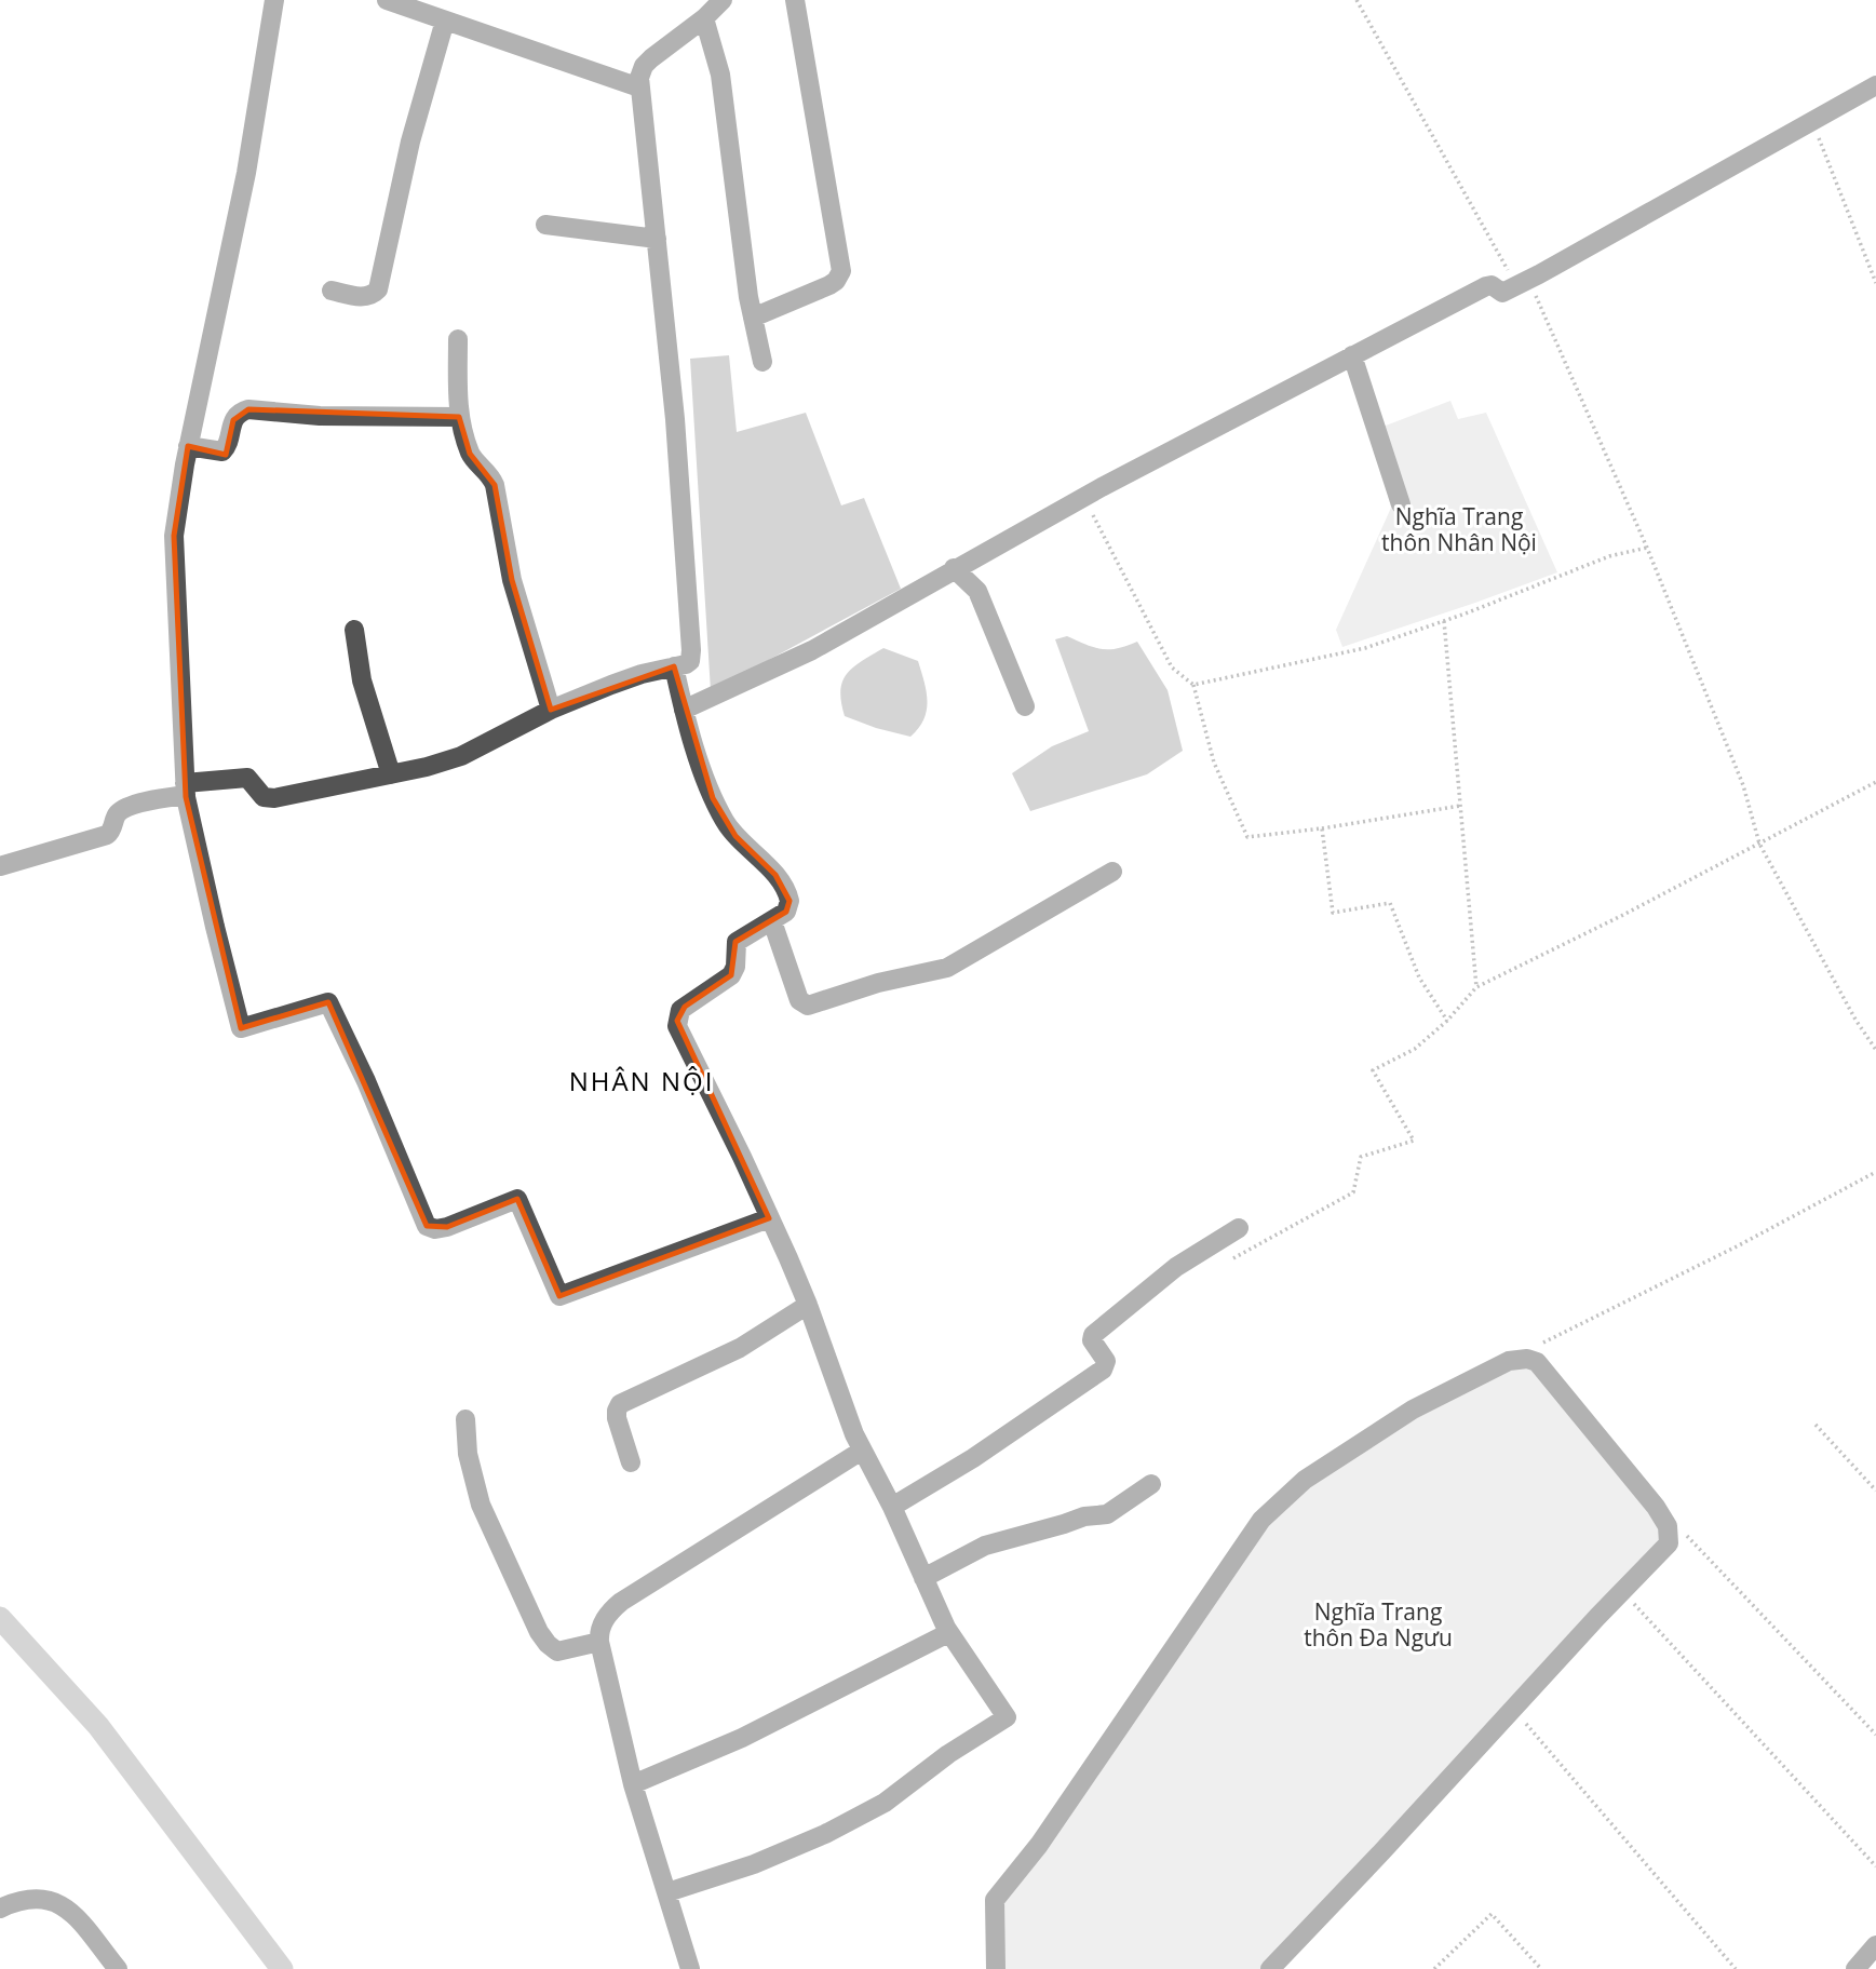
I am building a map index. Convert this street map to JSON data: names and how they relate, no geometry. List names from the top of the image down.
{
  "districts": ["NHÂN NỘI"],
  "parks": ["Nghĩa Trang thôn Nhân Nội", "Nghĩa Trang thôn Đa Ngưu"]
}
